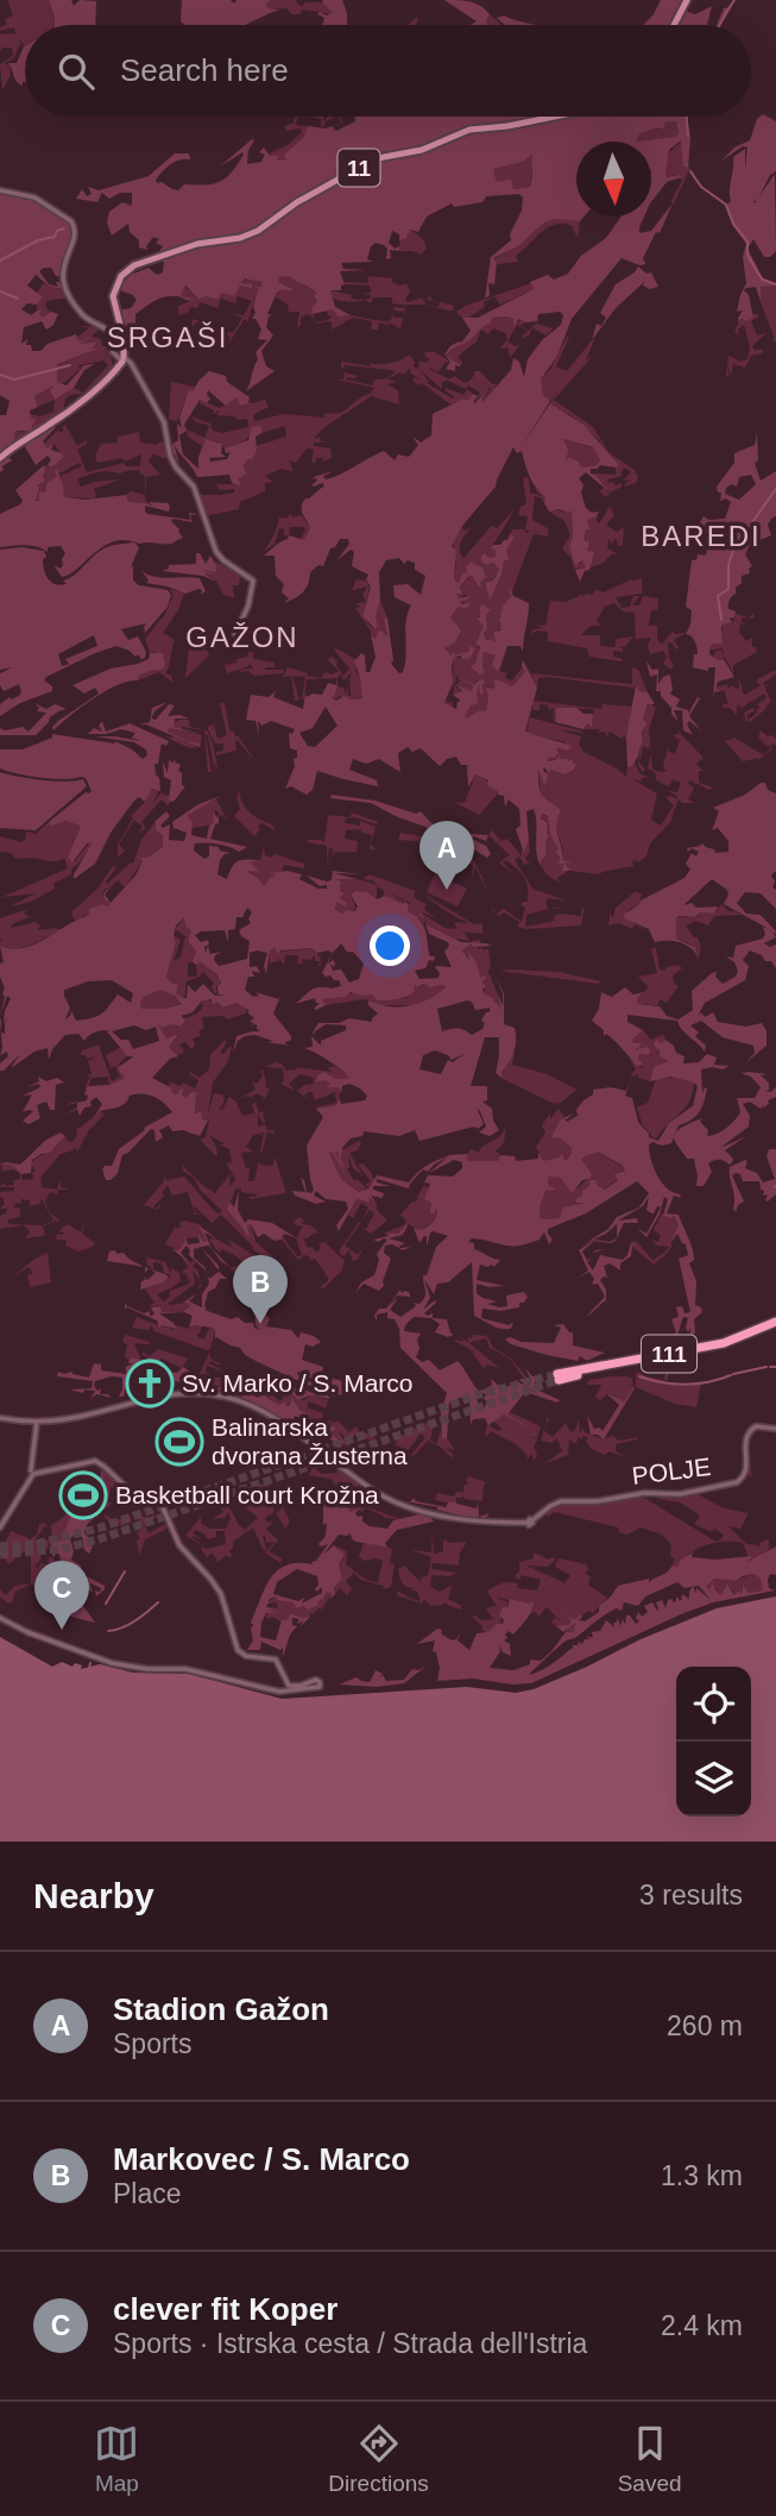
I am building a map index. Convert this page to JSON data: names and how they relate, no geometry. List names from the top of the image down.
{
  "streets": {
    "highway": ["111"],
    "main road": ["11"],
    "street": ["POLJE"]
  },
  "districts": ["SRGAŠI", "BAREDI", "GAŽON"],
  "places": {
    "church": ["Sv. Marko / S. Marco"],
    "sports": ["Balinarska dvorana Žusterna", "Basketball court Krožna"]
  },
  "north": "bottom",
  "page": {
    "search": "Search here",
    "pins": ["A", "B", "C"],
    "heading": ["Nearby", "3 results"],
    "list": [
      {
        "mark": "A",
        "name": "Stadion Gažon",
        "note": "Sports",
        "value": "260 m"
      },
      {
        "mark": "B",
        "name": "Markovec / S. Marco",
        "note": "Place",
        "value": "1.3 km"
      },
      {
        "mark": "C",
        "name": "clever fit Koper",
        "note": "Sports · Istrska cesta / Strada dell'Istria",
        "value": "2.4 km"
      }
    ],
    "nav": ["Map", "Directions", "Saved"]
  }
}
